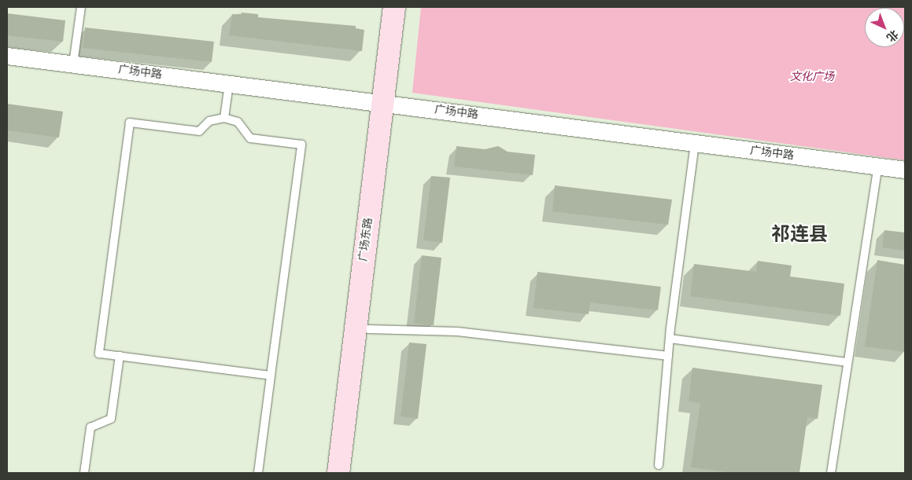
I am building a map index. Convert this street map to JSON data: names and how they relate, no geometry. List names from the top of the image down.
{
  "streets": {
    "street": ["广场中路", "广场东路"]
  },
  "crossings": [
    ["广场中路", "广场东路"]
  ],
  "districts": ["祁连县"],
  "parks": ["文化广场"],
  "north": "bottom right"
}
